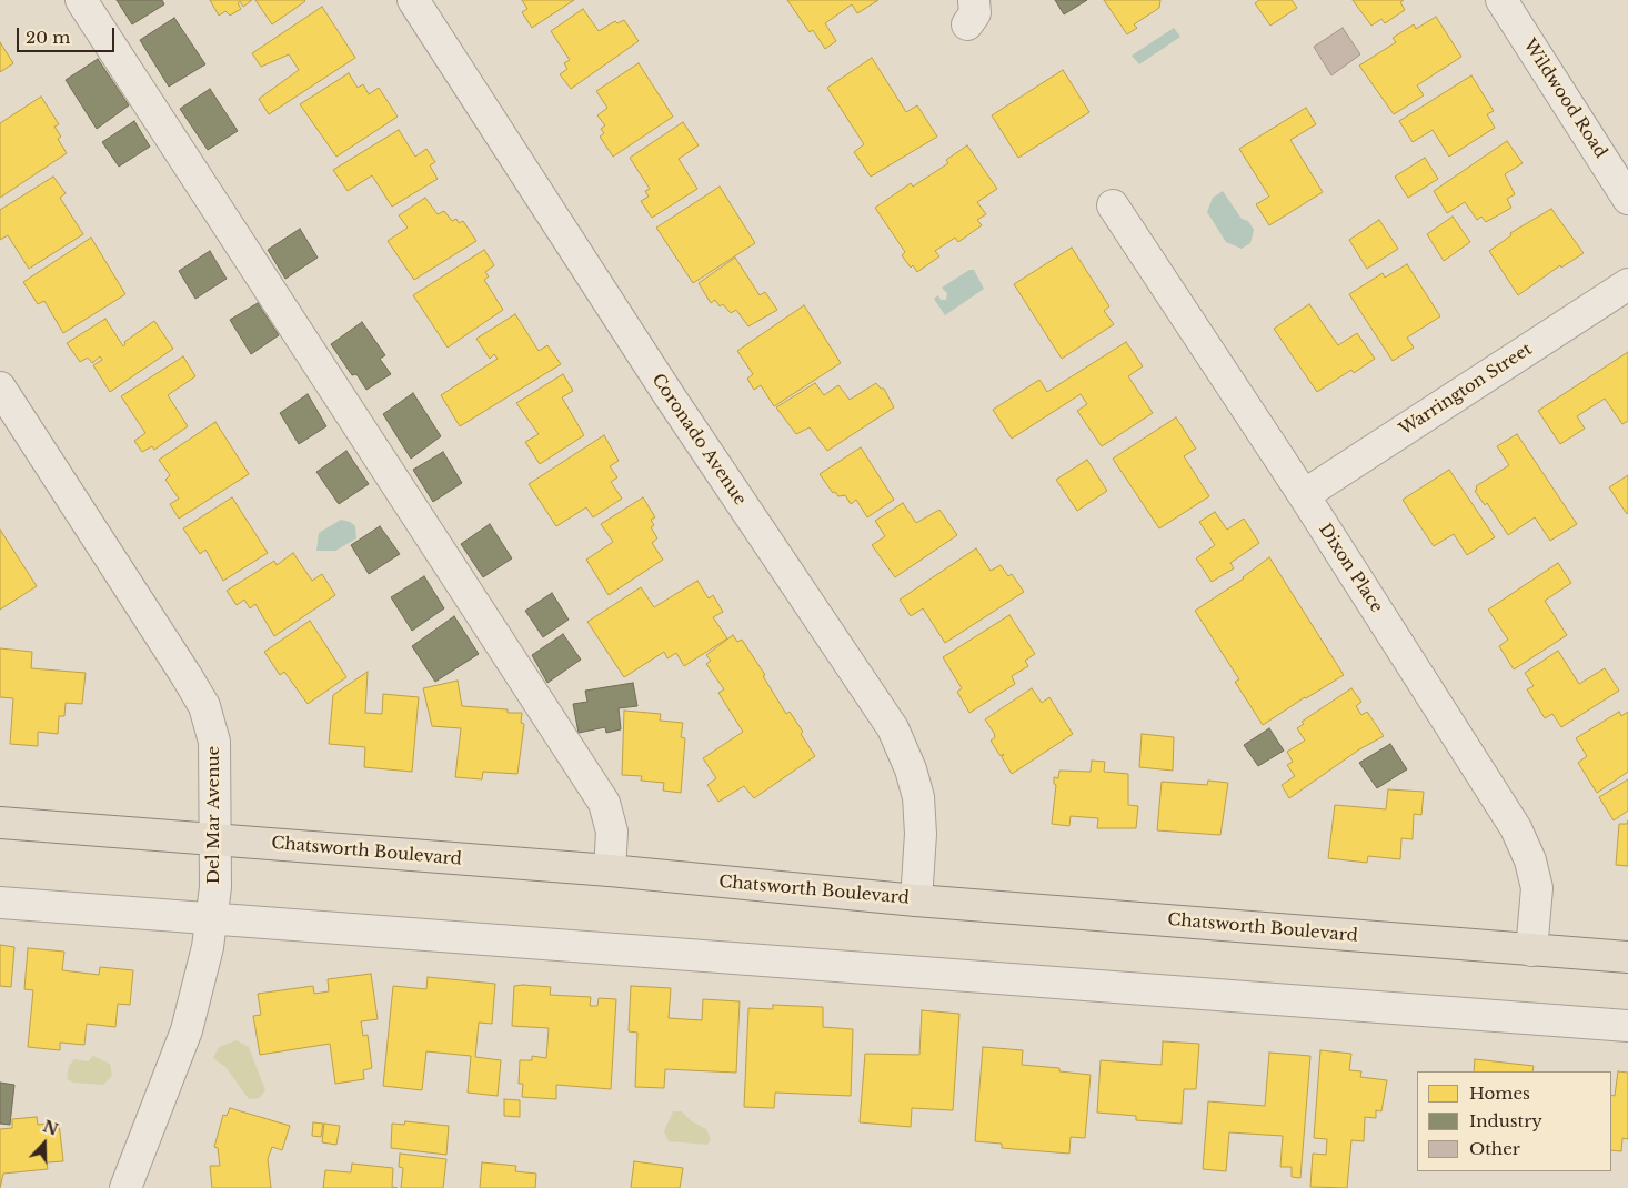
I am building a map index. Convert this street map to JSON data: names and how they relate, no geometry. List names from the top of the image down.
{
  "streets": {
    "main road": ["Chatsworth Boulevard"],
    "street": [
      "Wildwood Road",
      "Warrington Street",
      "Coronado Avenue",
      "Dixon Place",
      "Del Mar Avenue"
    ]
  },
  "crossings": [
    ["Warrington Street", "Dixon Place"],
    ["Coronado Avenue", "Chatsworth Boulevard"],
    ["Dixon Place", "Chatsworth Boulevard"],
    ["Del Mar Avenue", "Chatsworth Boulevard"]
  ],
  "legend": ["Homes", "Industry", "Other"],
  "scale_bar": "20 m",
  "north": "top"
}
